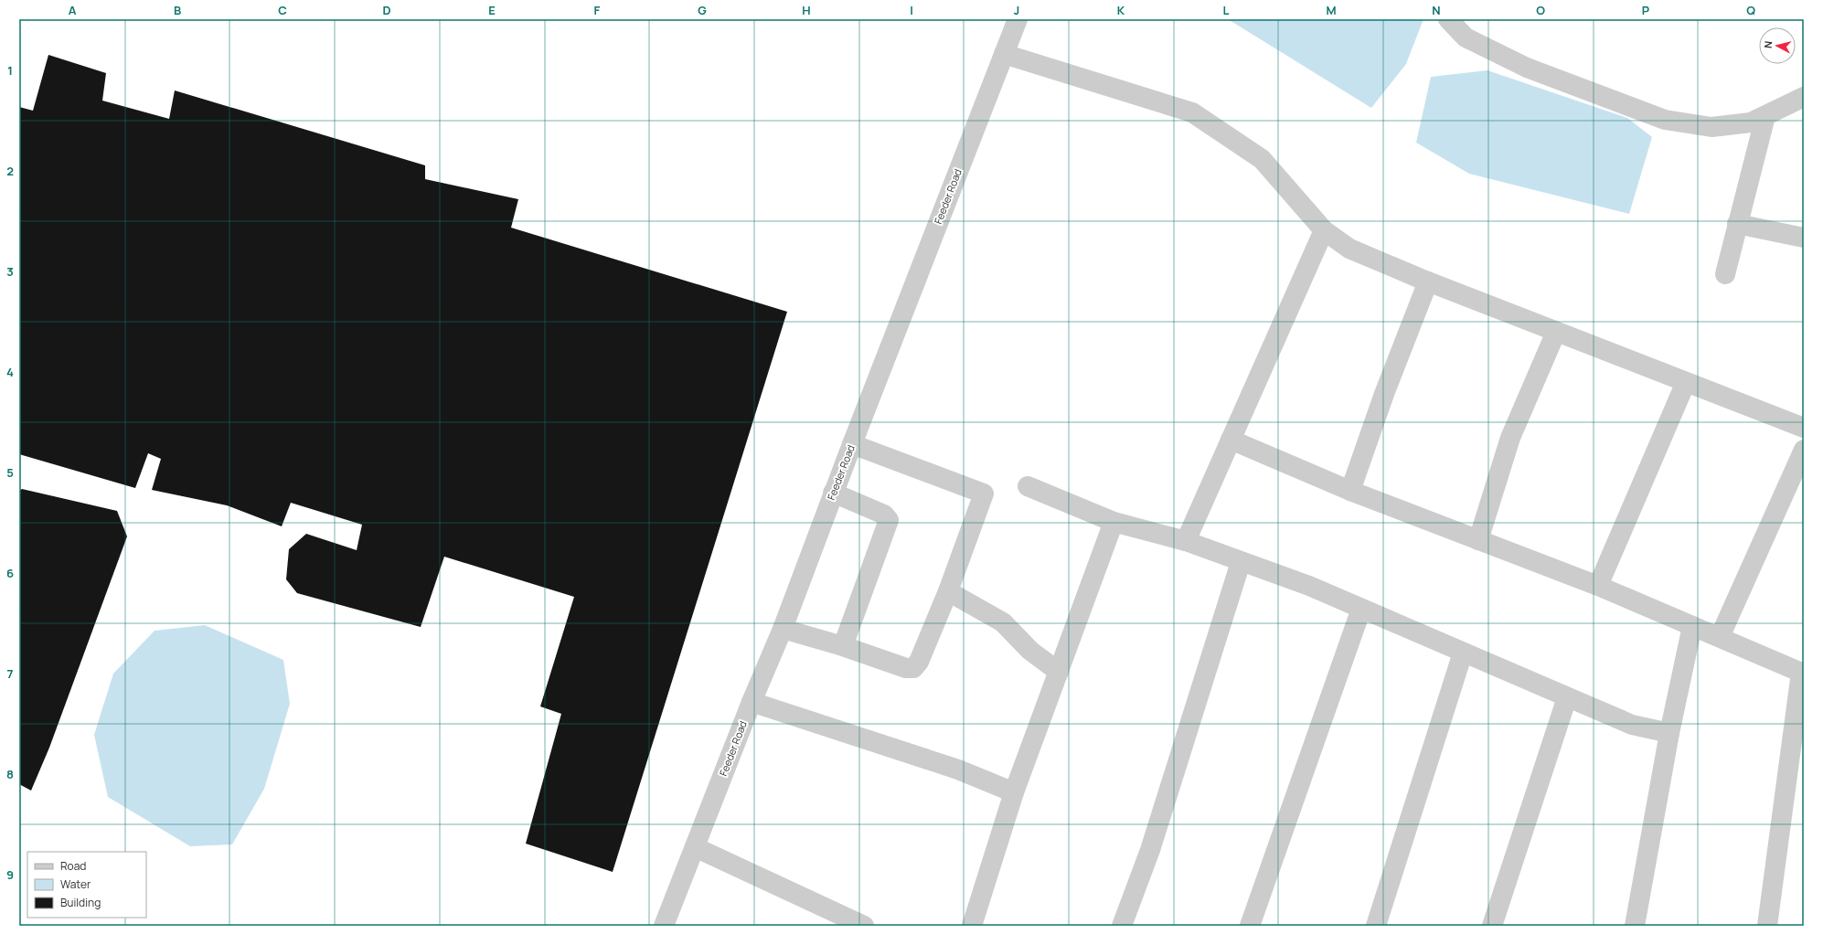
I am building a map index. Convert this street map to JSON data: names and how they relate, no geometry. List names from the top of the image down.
{
  "streets": {
    "street": ["Feeder Road"]
  },
  "legend": ["Road", "Water", "Building"],
  "north": "left",
  "grid": {
    "columns": [
      "A",
      "B",
      "C",
      "D",
      "E",
      "F",
      "G",
      "H",
      "I",
      "J",
      "K",
      "L",
      "M",
      "N",
      "O",
      "P",
      "Q"
    ],
    "rows": [
      "1",
      "2",
      "3",
      "4",
      "5",
      "6",
      "7",
      "8",
      "9"
    ]
  }
}
